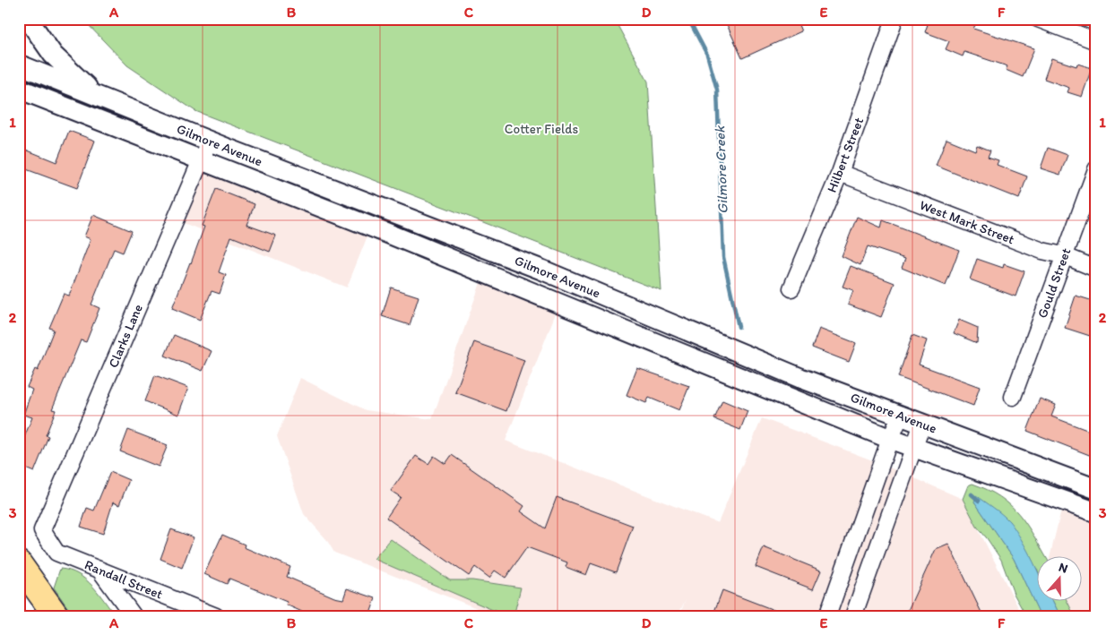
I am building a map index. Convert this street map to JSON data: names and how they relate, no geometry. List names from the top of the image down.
{
  "streets": {
    "street": [
      "Gilmore Avenue",
      "Hilbert Street",
      "West Mark Street",
      "Gould Street",
      "Clarks Lane",
      "Randall Street"
    ]
  },
  "crossings": [
    ["Gilmore Avenue", "Clarks Lane"],
    ["Hilbert Street", "West Mark Street"],
    ["West Mark Street", "Gould Street"],
    ["Clarks Lane", "Randall Street"]
  ],
  "water": ["Gilmore Creek"],
  "parks": ["Cotter Fields"],
  "north": "top",
  "grid": {
    "columns": [
      "A",
      "B",
      "C",
      "D",
      "E",
      "F"
    ],
    "rows": ["1", "2", "3"]
  }
}
